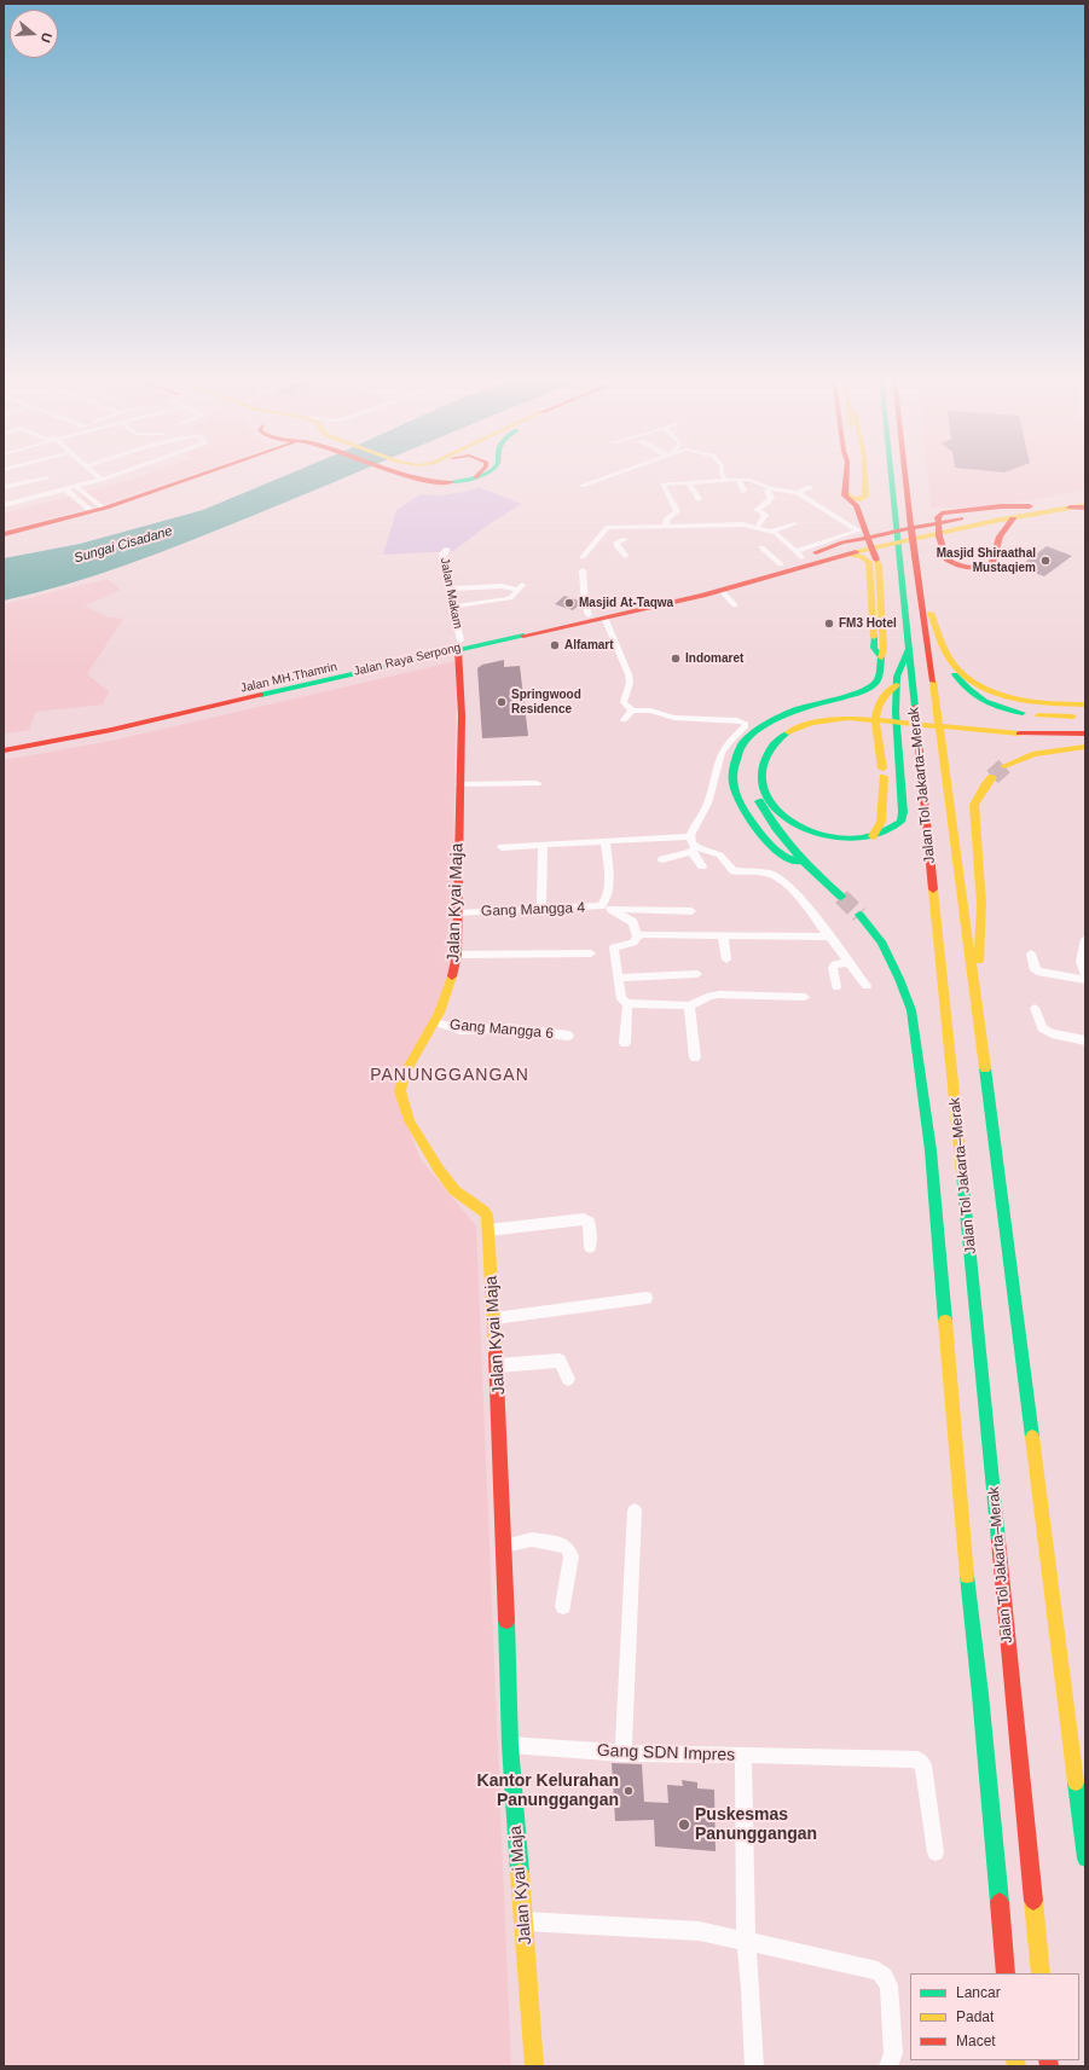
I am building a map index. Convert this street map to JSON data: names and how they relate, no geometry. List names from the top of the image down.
{
  "streets": {
    "main road": ["Jalan MH.Thamrin", "Jalan Tol Jakarta–Merak", "Jalan Kyai Maja"],
    "street": [
      "Jalan Makam",
      "Gang Mangga 4",
      "Gang Mangga 6",
      "Gang SDN Impres"
    ]
  },
  "crossings": [
    ["Jalan Makam", "Jalan MH.Thamrin"],
    ["Jalan Makam", "Jalan Kyai Maja"],
    ["Jalan MH.Thamrin", "Jalan Kyai Maja"],
    ["Jalan Kyai Maja", "Gang Mangga 4"],
    ["Jalan Kyai Maja", "Gang Mangga 6"],
    ["Jalan Kyai Maja", "Gang SDN Impres"]
  ],
  "districts": ["PANUNGGANGAN"],
  "water": ["Sungai Cisadane"],
  "places": [
    "Masjid Shiraathal Mustaqiem",
    "Masjid At-Taqwa",
    "FM3 Hotel",
    "Alfamart",
    "Indomaret",
    "Springwood Residence",
    "Kantor Kelurahan Panunggangan",
    "Puskesmas Panunggangan"
  ],
  "legend": ["Lancar", "Padat", "Macet"],
  "north": "right"
}
